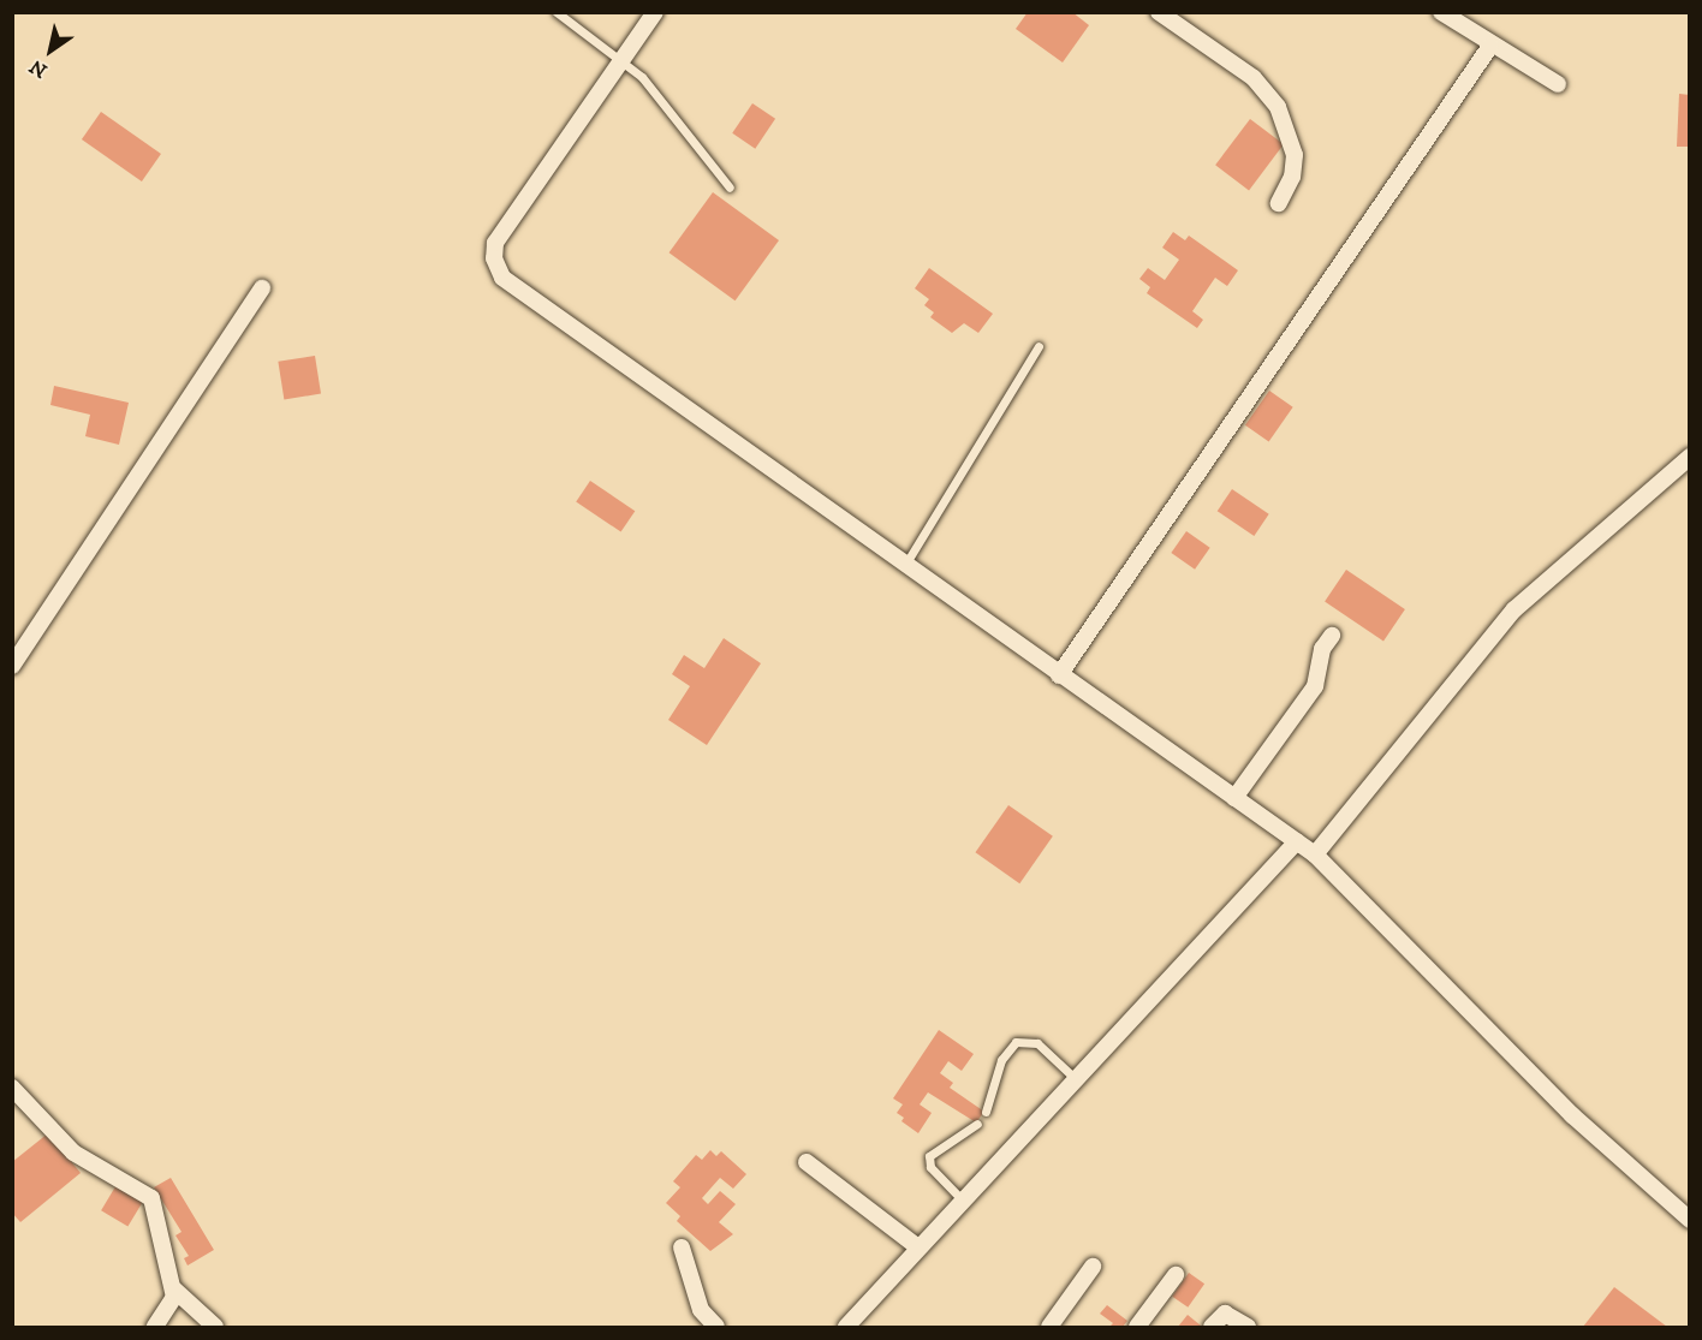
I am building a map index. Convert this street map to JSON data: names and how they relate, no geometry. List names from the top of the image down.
{
  "north": "bottom left"
}
